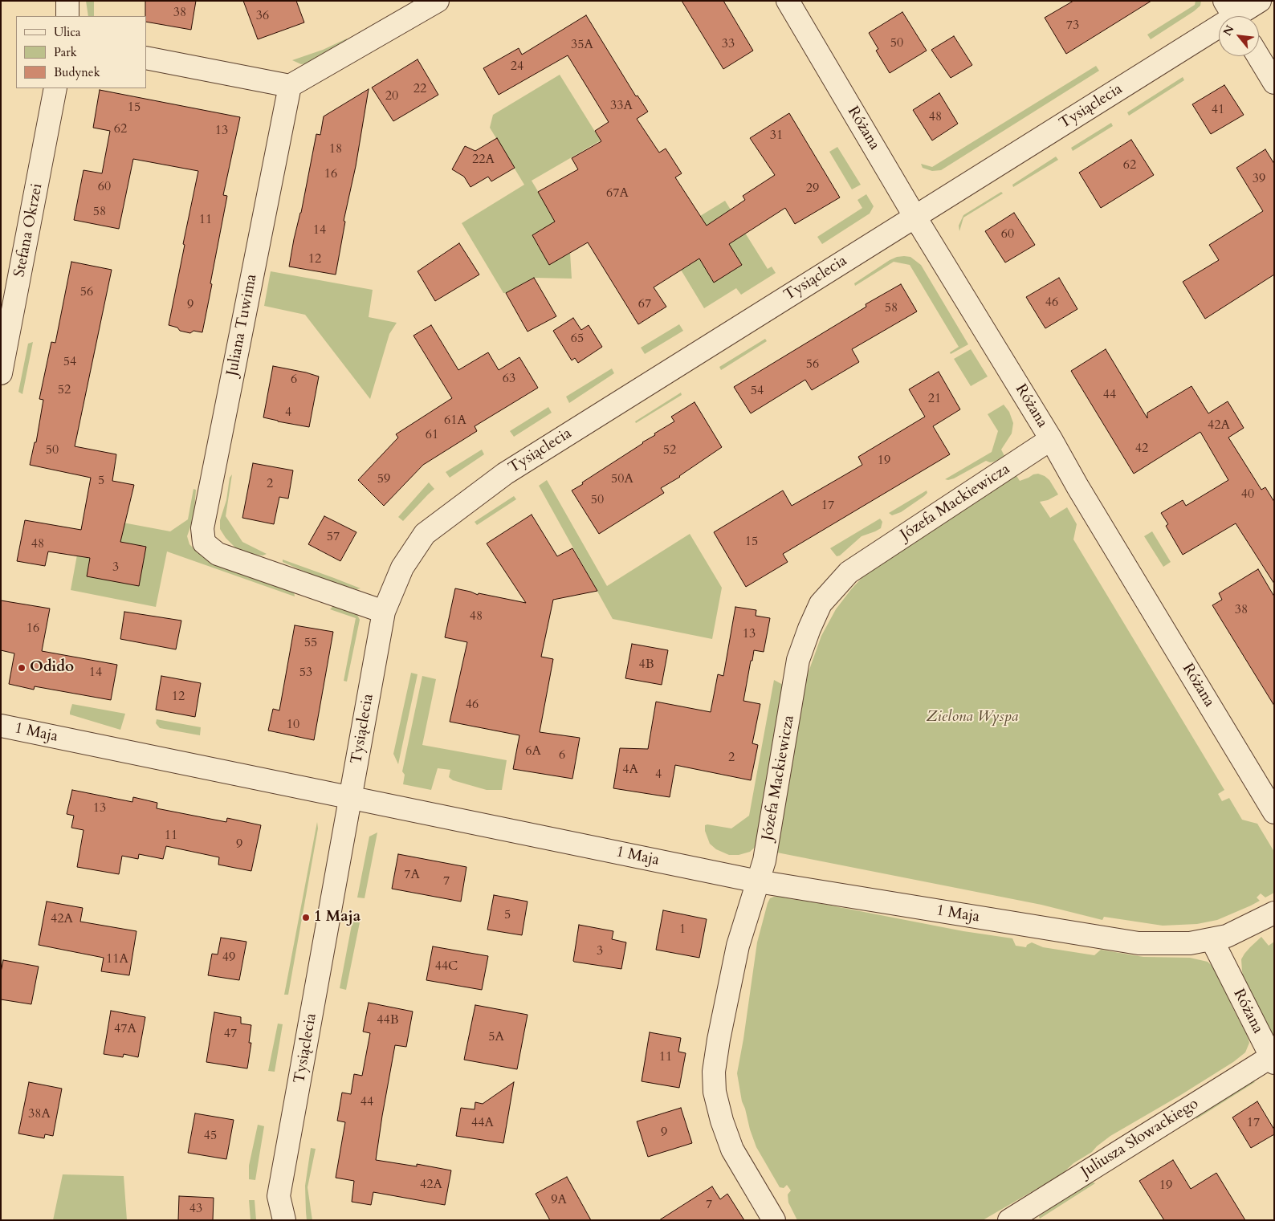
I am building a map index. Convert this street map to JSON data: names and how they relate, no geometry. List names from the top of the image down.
{
  "streets": {
    "street": [
      "Tysiąclecia",
      "Różana",
      "Stefana Okrzei",
      "Juliana Tuwima",
      "Józefa Mackiewicza",
      "1 Maja",
      "Juliusza Słowackiego"
    ]
  },
  "crossings": [
    ["Tysiąclecia", "Różana"],
    ["Tysiąclecia", "Juliana Tuwima"],
    ["Tysiąclecia", "1 Maja"],
    ["Różana", "Józefa Mackiewicza"],
    ["Różana", "1 Maja"],
    ["Różana", "Juliusza Słowackiego"],
    ["Józefa Mackiewicza", "1 Maja"]
  ],
  "parks": ["Zielona Wyspa"],
  "places": ["Odido", "1 Maja"],
  "house_numbers": [
    "38",
    "36",
    "73",
    "50",
    "33",
    "35A",
    "24",
    "22",
    "20",
    "33A",
    "15",
    "41",
    "48",
    "62",
    "13",
    "31",
    "18",
    "22A",
    "62",
    "16",
    "39",
    "60",
    "29",
    "67A",
    "58",
    "11",
    "14",
    "60",
    "12",
    "56",
    "46",
    "67",
    "9",
    "58",
    "65",
    "54",
    "56",
    "63",
    "6",
    "52",
    "54",
    "44",
    "21",
    "4",
    "61A",
    "42A",
    "61",
    "42",
    "50",
    "52",
    "19",
    "59",
    "50A",
    "5",
    "2",
    "40",
    "50",
    "17",
    "57",
    "15",
    "48",
    "3",
    "38",
    "48",
    "16",
    "13",
    "55",
    "4B",
    "14",
    "53",
    "12",
    "46",
    "10",
    "6A",
    "6",
    "2",
    "4A",
    "4",
    "13",
    "11",
    "9",
    "7A",
    "7",
    "5",
    "42A",
    "1",
    "3",
    "49",
    "11A",
    "44C",
    "44B",
    "47A",
    "47",
    "5A",
    "11",
    "44",
    "38A",
    "44A",
    "17",
    "9",
    "45",
    "42A",
    "19",
    "9A",
    "7",
    "43"
  ],
  "legend": ["Ulica", "Park", "Budynek"],
  "north": "top left"
}
